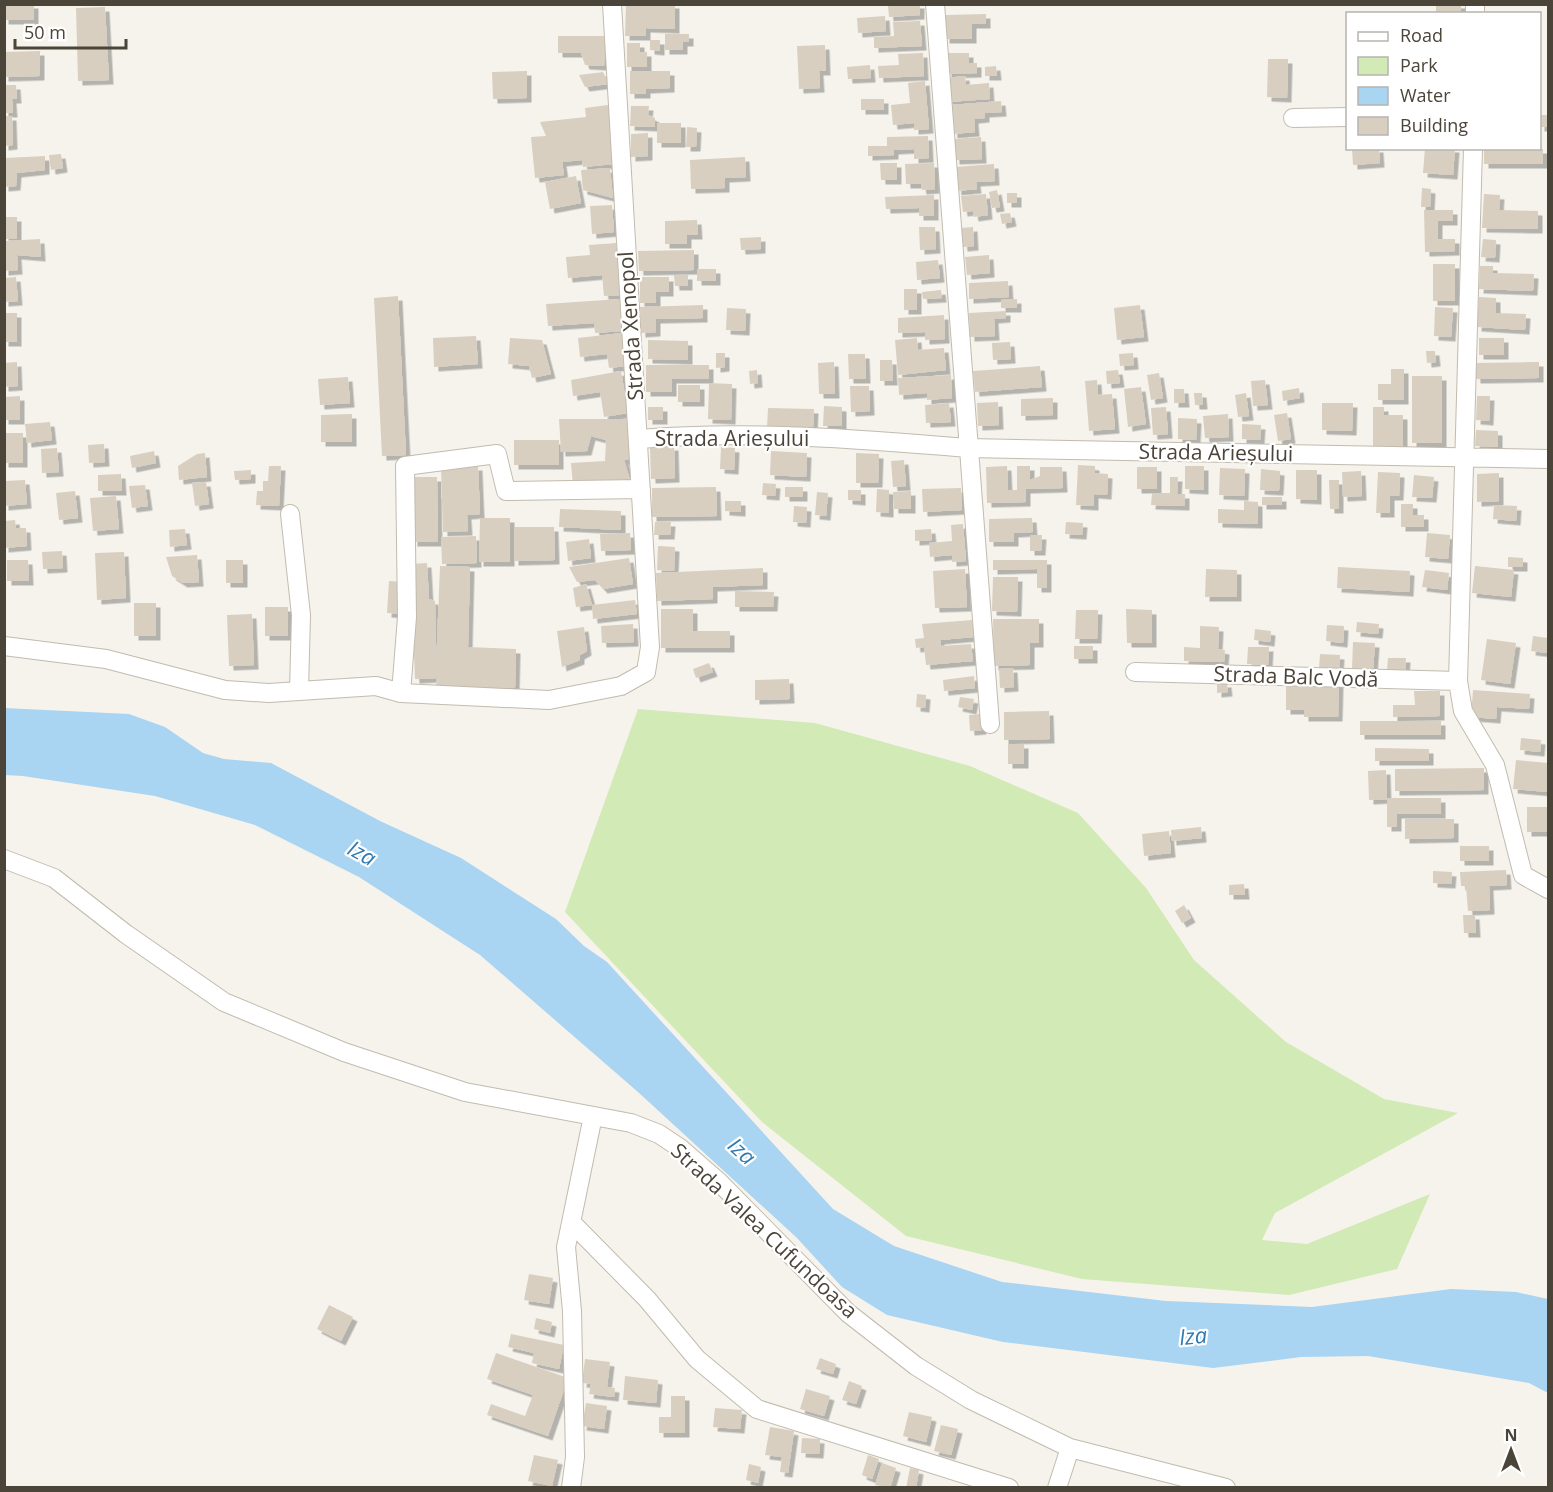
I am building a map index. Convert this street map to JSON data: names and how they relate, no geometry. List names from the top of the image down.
{
  "streets": {
    "street": [
      "Strada Xenopol",
      "Strada Arieșului",
      "Strada Balc Vodă",
      "Strada Valea Cufundoasa"
    ]
  },
  "crossings": [
    ["Strada Xenopol", "Strada Arieșului"]
  ],
  "water": ["Iza"],
  "legend": [
    "Road",
    "Park",
    "Water",
    "Building"
  ],
  "scale_bar": "50 m",
  "north": "top"
}
